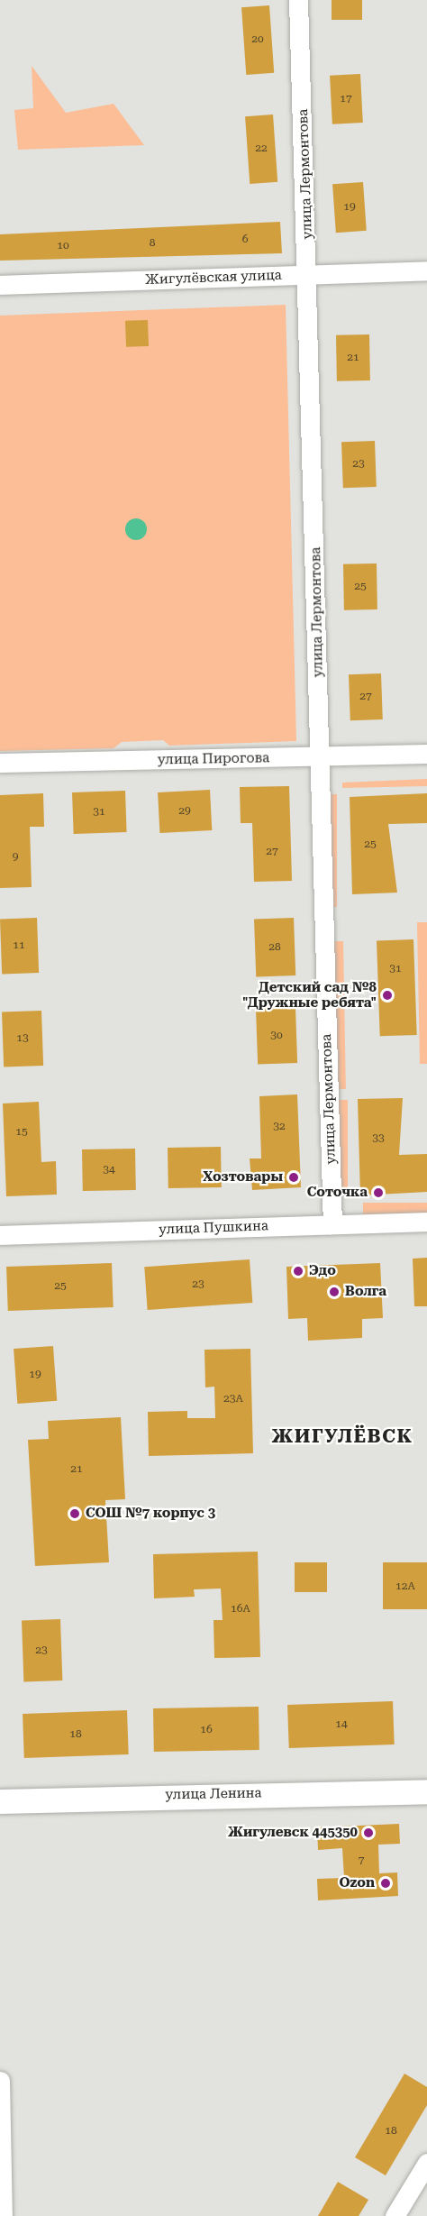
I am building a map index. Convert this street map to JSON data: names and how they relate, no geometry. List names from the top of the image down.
{
  "streets": {
    "street": [
      "улица Лермонтова",
      "Жигулёвская улица",
      "улица Пирогова",
      "улица Пушкина",
      "улица Ленина"
    ]
  },
  "crossings": [
    ["улица Лермонтова", "Жигулёвская улица"],
    ["улица Лермонтова", "улица Пирогова"],
    ["улица Лермонтова", "улица Пушкина"]
  ],
  "districts": ["ЖИГУЛЁВСК"],
  "places": [
    "Детский сад №8 \"Дружные ребята\"",
    "Хозтовары",
    "Соточка",
    "Эдо",
    "Волга",
    "СОШ №7 корпус 3",
    "Жигулевск 445350",
    "Ozon"
  ],
  "house_numbers": [
    "20",
    "17",
    "22",
    "19",
    "6",
    "8",
    "10",
    "21",
    "23",
    "25",
    "27",
    "29",
    "31",
    "25",
    "27",
    "9",
    "11",
    "28",
    "31",
    "30",
    "13",
    "32",
    "15",
    "33",
    "34",
    "23",
    "25",
    "19",
    "23А",
    "21",
    "12А",
    "16А",
    "23",
    "14",
    "16",
    "18",
    "7",
    "18"
  ]
}
